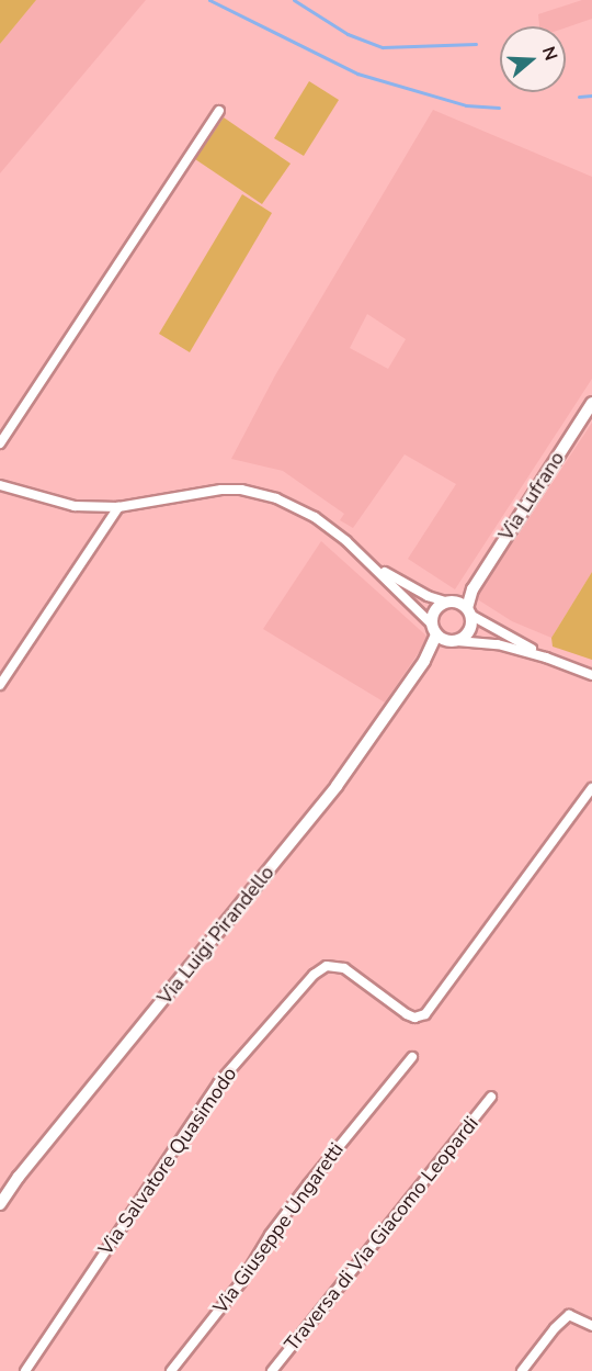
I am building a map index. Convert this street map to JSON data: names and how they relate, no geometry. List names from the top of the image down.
{
  "streets": {
    "street": [
      "Via Lufrano",
      "Via Luigi Pirandello",
      "Via Salvatore Quasimodo",
      "Via Giuseppe Ungaretti",
      "Traversa di Via Giacomo Leopardi"
    ]
  },
  "crossings": [
    ["Via Lufrano", "Via Luigi Pirandello"]
  ],
  "north": "right"
}
